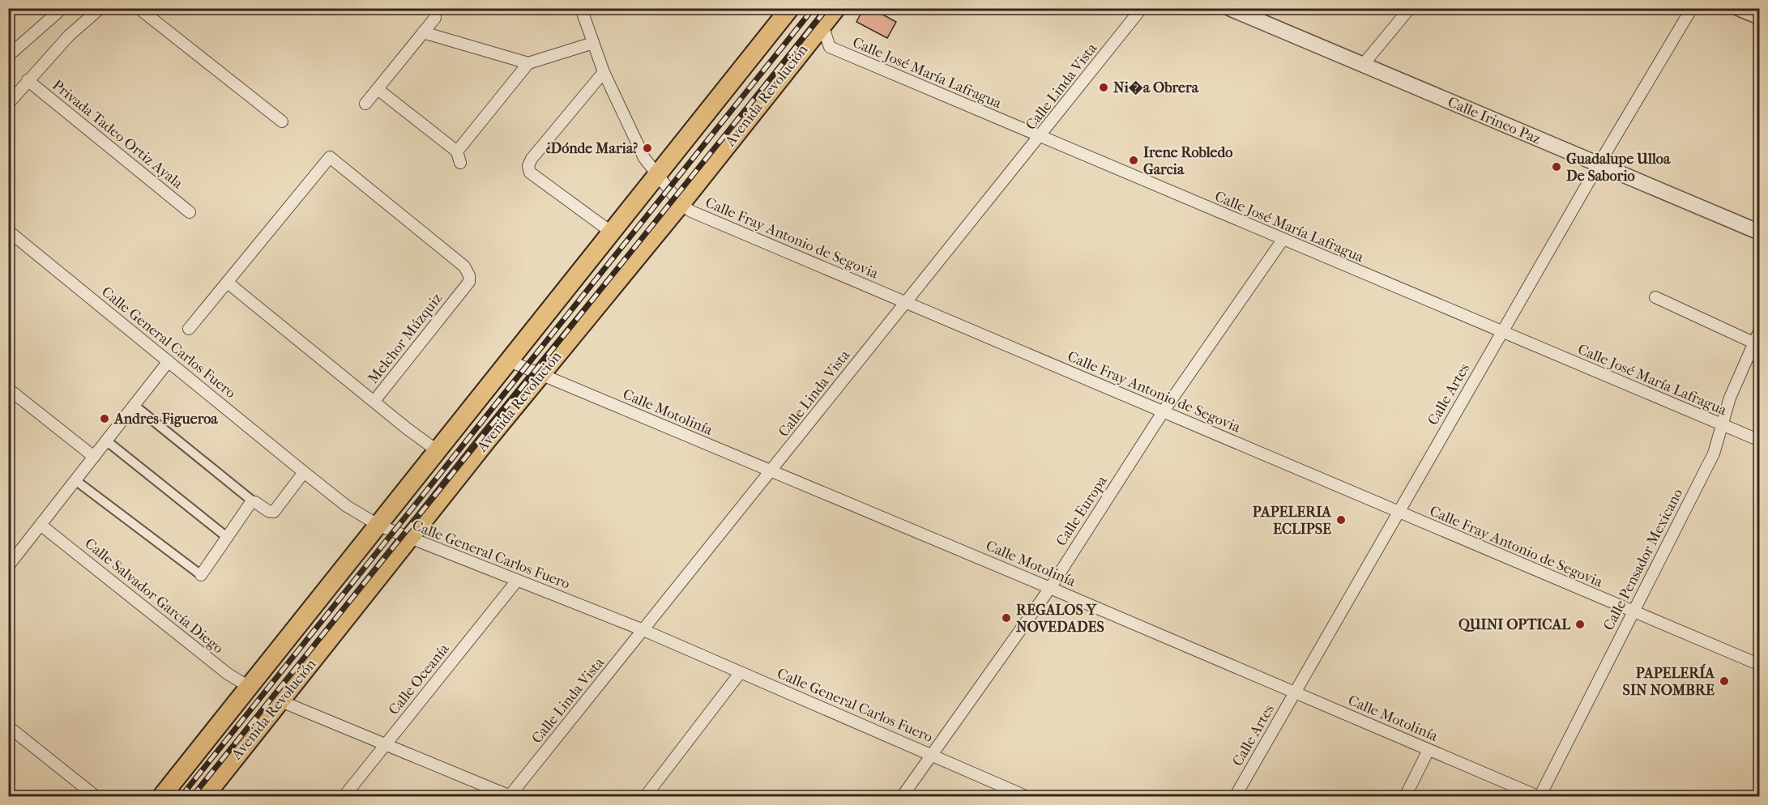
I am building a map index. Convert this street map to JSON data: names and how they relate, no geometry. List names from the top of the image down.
{
  "streets": {
    "main road": ["Avenida Revolución"],
    "street": [
      "Calle José María Lafragua",
      "Calle Linda Vista",
      "Calle Irineo Paz",
      "Privada Tadeo Ortiz Ayala",
      "Calle Fray Antonio de Segovia",
      "Melchor Múzquiz",
      "Calle General Carlos Fuero",
      "Calle Artes",
      "Calle Motolinía",
      "Calle Europa",
      "Calle Pensador Mexicano",
      "Calle Salvador García Diego",
      "Calle Oceanía"
    ]
  },
  "crossings": [
    ["Calle José María Lafragua", "Calle Linda Vista"],
    ["Calle José María Lafragua", "Avenida Revolución"],
    ["Calle José María Lafragua", "Calle Artes"],
    ["Calle José María Lafragua", "Calle Europa"],
    ["Calle José María Lafragua", "Calle Pensador Mexicano"],
    ["Calle Linda Vista", "Calle Fray Antonio de Segovia"],
    ["Calle Linda Vista", "Calle General Carlos Fuero"],
    ["Calle Linda Vista", "Calle Motolinía"],
    ["Avenida Revolución", "Calle Fray Antonio de Segovia"],
    ["Avenida Revolución", "Calle General Carlos Fuero"],
    ["Avenida Revolución", "Calle Motolinía"],
    ["Calle Irineo Paz", "Calle Artes"],
    ["Calle Fray Antonio de Segovia", "Calle Artes"],
    ["Calle Fray Antonio de Segovia", "Calle Europa"],
    ["Calle Fray Antonio de Segovia", "Calle Pensador Mexicano"],
    ["Calle General Carlos Fuero", "Calle Europa"],
    ["Calle General Carlos Fuero", "Calle Oceanía"],
    ["Calle Artes", "Calle Motolinía"],
    ["Calle Motolinía", "Calle Europa"],
    ["Calle Motolinía", "Calle Pensador Mexicano"]
  ],
  "places": [
    "Ni�a Obrera",
    "¿Dónde Maria?",
    "Irene Robledo Garcia",
    "Guadalupe Ulloa De Saborio",
    "Andres Figueroa",
    "PAPELERIA ECLIPSE",
    "REGALOS Y NOVEDADES",
    "QUINI OPTICAL",
    "PAPELERÍA SIN NOMBRE"
  ]
}
